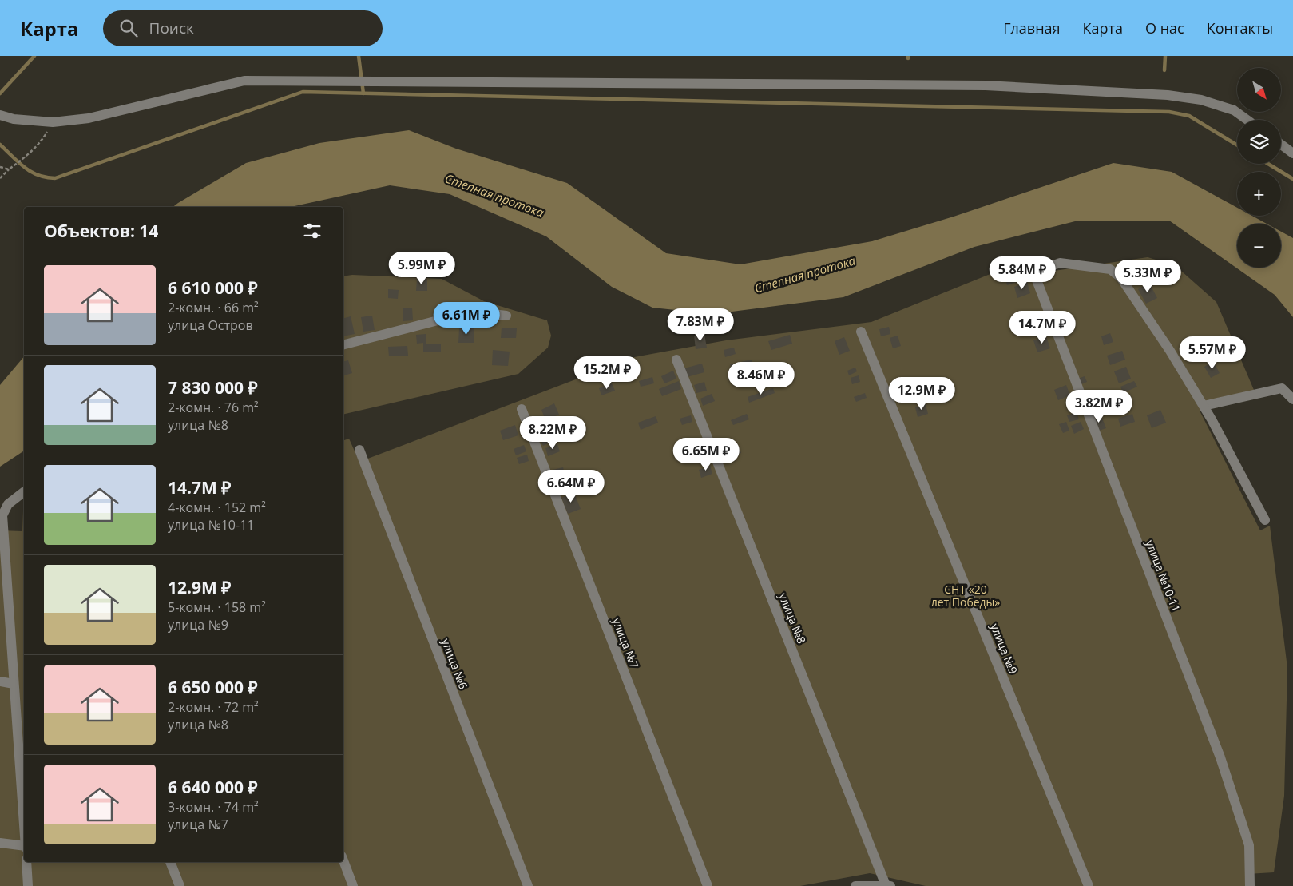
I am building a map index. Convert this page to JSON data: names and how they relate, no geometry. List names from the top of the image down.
{
  "streets": {
    "street": [
      "улица №10-11",
      "улица №8",
      "улица №7",
      "улица №9",
      "улица №6"
    ]
  },
  "water": ["Степная протока"],
  "parks": ["СНТ «20 лет Победы»"],
  "north": "bottom right",
  "page": {
    "header": "Карта",
    "search": "Поиск",
    "nav": [
      "Главная",
      "Карта",
      "О нас",
      "Контакты"
    ],
    "map_buttons": ["+", "−"],
    "heading": "Объектов: 14",
    "price": [
      "5.99M ₽",
      "5.84M ₽",
      "5.33M ₽",
      "6.61M ₽",
      "7.83M ₽",
      "14.7M ₽",
      "5.57M ₽",
      "15.2M ₽",
      "8.46M ₽",
      "12.9M ₽",
      "3.82M ₽",
      "8.22M ₽",
      "6.65M ₽",
      "6.64M ₽"
    ],
    "list": [
      {
        "name": "6 610 000 ₽",
        "note": "2-комн. · 66 m² · улица Остров"
      },
      {
        "name": "7 830 000 ₽",
        "note": "2-комн. · 76 m² · улица №8"
      },
      {
        "name": "14.7M ₽",
        "note": "4-комн. · 152 m² · улица №10-11"
      },
      {
        "name": "12.9M ₽",
        "note": "5-комн. · 158 m² · улица №9"
      },
      {
        "name": "6 650 000 ₽",
        "note": "2-комн. · 72 m² · улица №8"
      },
      {
        "name": "6 640 000 ₽",
        "note": "3-комн. · 74 m² · улица №7"
      }
    ]
  }
}
